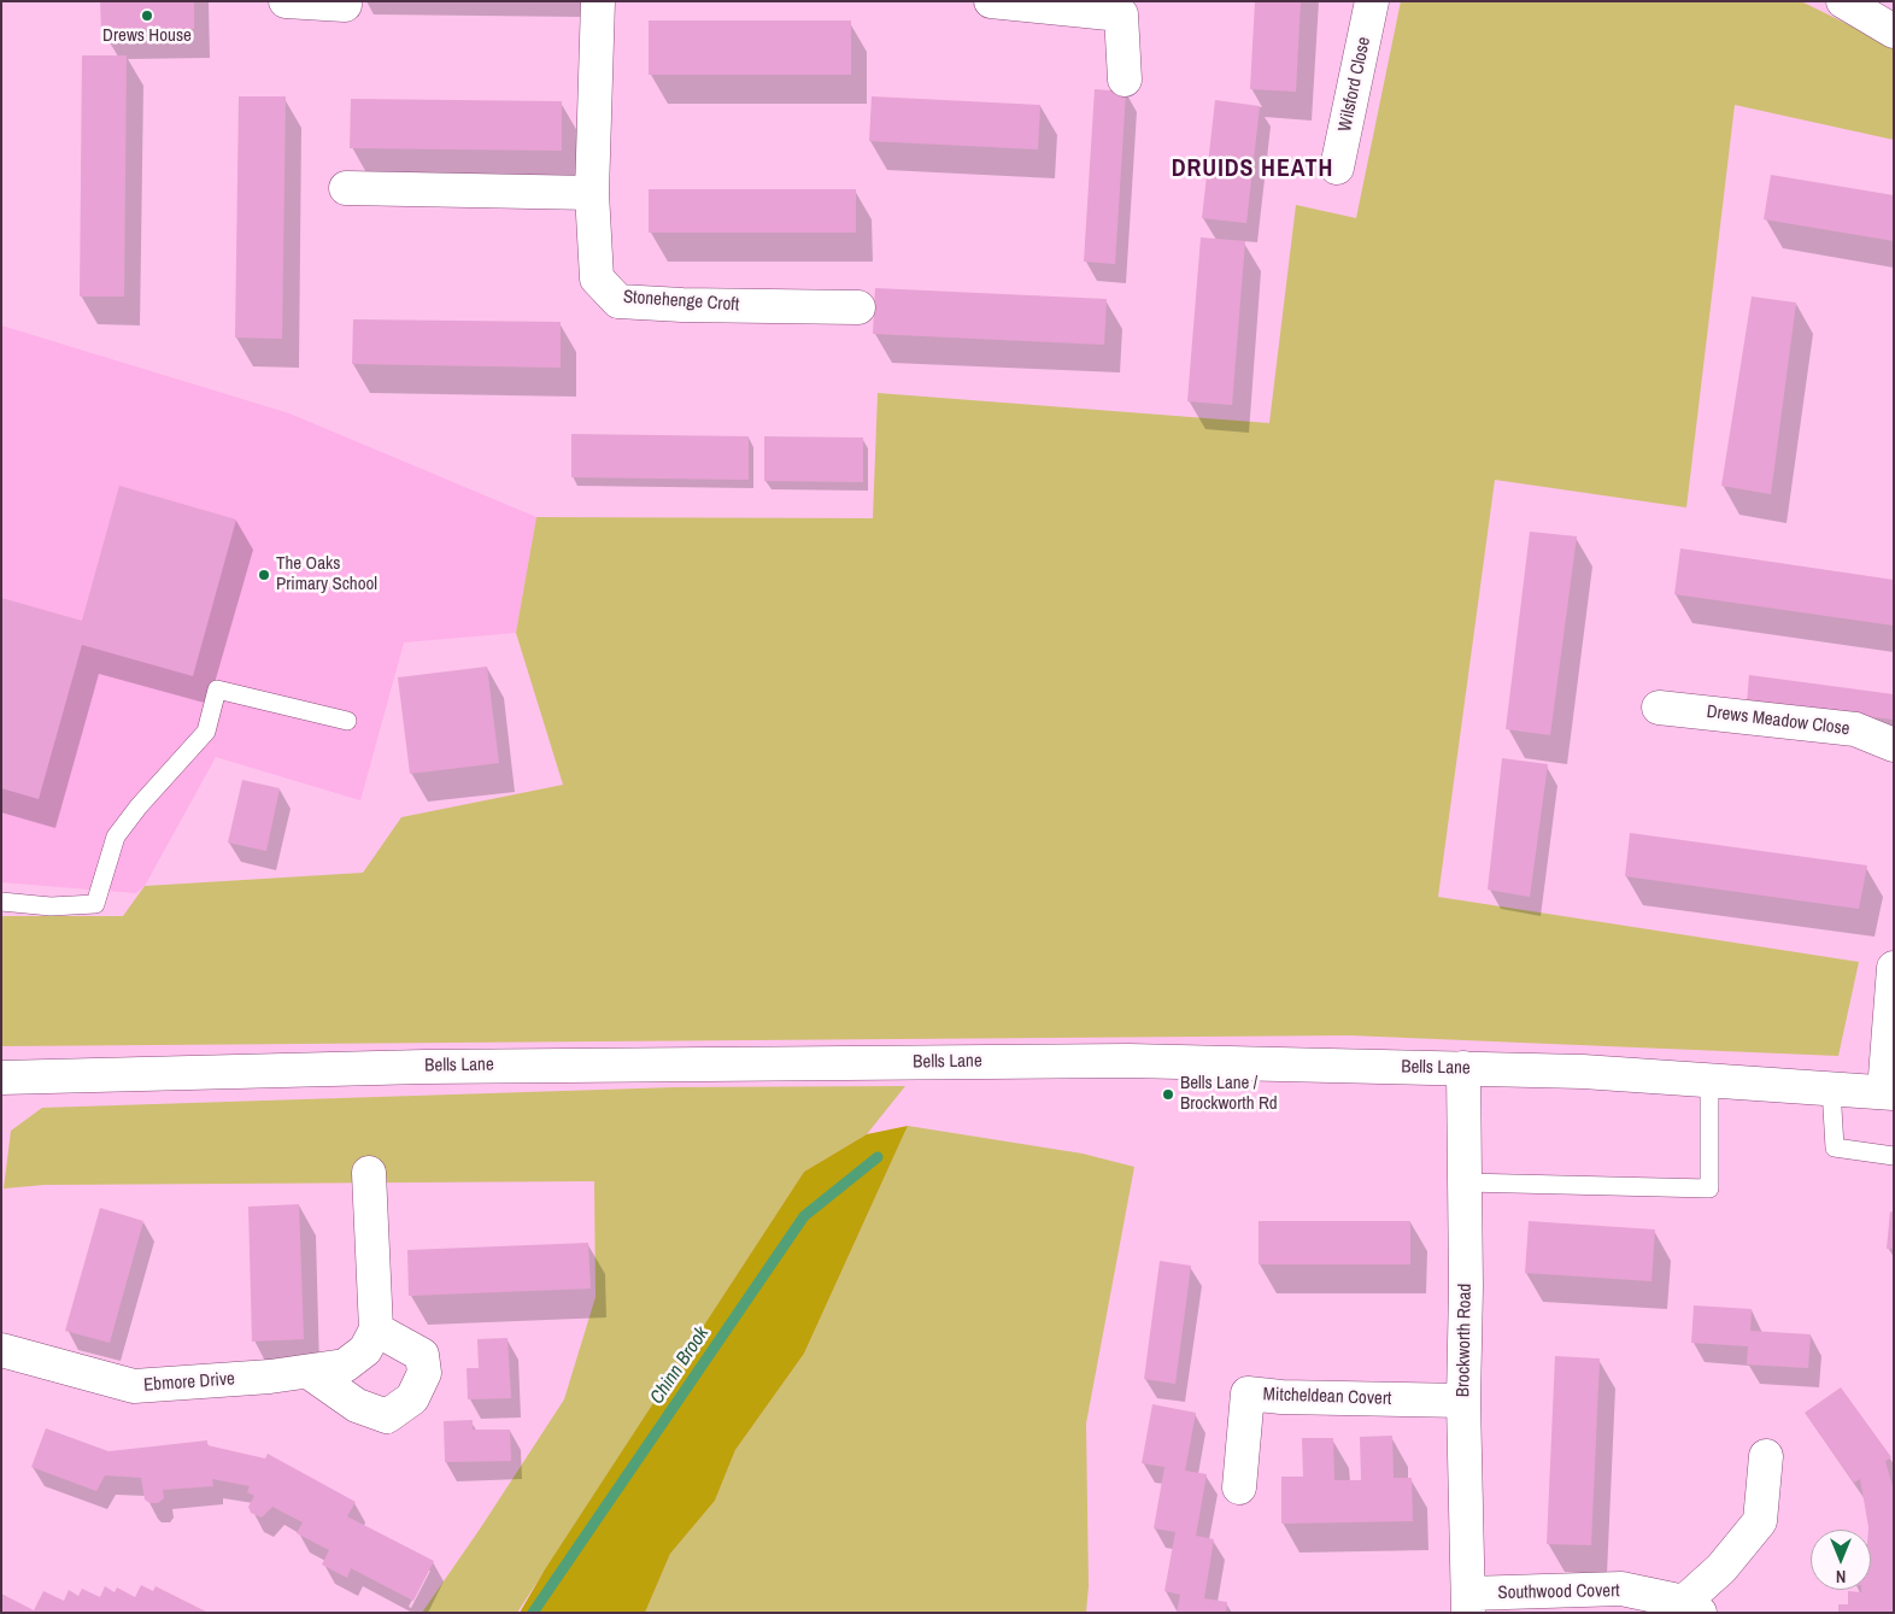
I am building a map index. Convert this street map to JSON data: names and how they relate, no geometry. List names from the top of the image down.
{
  "streets": {
    "street": [
      "Wilsford Close",
      "Stonehenge Croft",
      "Drews Meadow Close",
      "Bells Lane",
      "Brockworth Road",
      "Ebmore Drive",
      "Mitcheldean Covert",
      "Southwood Covert"
    ]
  },
  "crossings": [
    ["Bells Lane", "Brockworth Road"],
    ["Brockworth Road", "Mitcheldean Covert"],
    ["Brockworth Road", "Southwood Covert"]
  ],
  "districts": ["DRUIDS HEATH"],
  "water": ["Chinn Brook"],
  "places": ["Drews House", "The Oaks Primary School", "Bells Lane / Brockworth Rd"],
  "north": "bottom"
}
